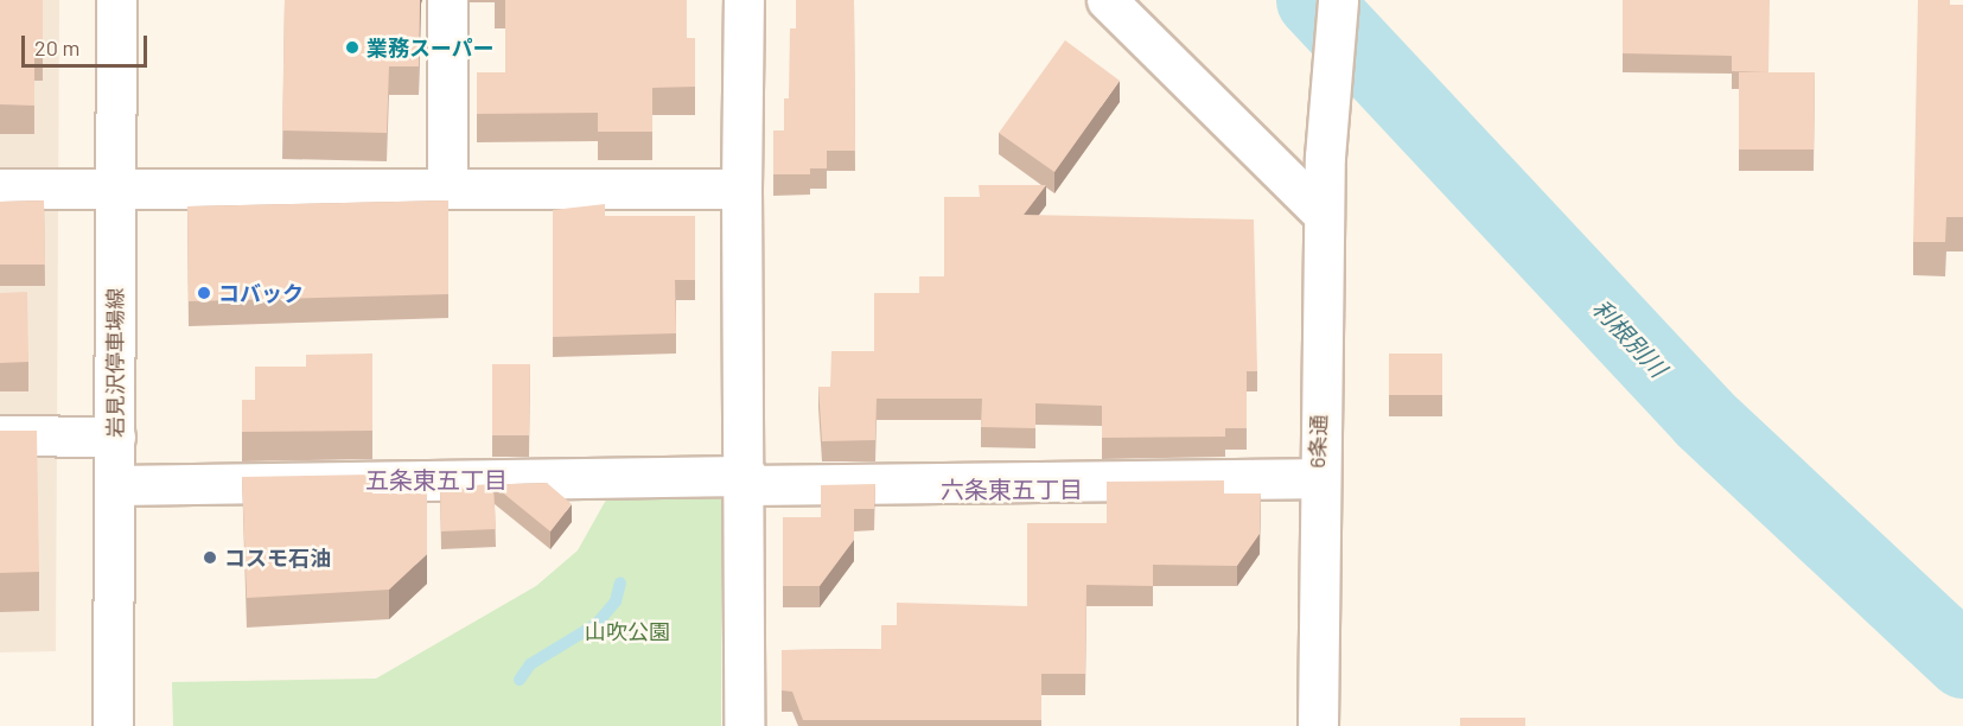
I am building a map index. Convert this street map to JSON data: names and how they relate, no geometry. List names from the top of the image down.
{
  "streets": {
    "street": ["岩見沢停車場線", "6条通"]
  },
  "districts": ["五条東五丁目", "六条東五丁目"],
  "water": ["利根別川"],
  "parks": ["山吹公園"],
  "places": ["業務スーパー", "コバック", "コスモ石油"],
  "scale_bar": "20 m"
}
